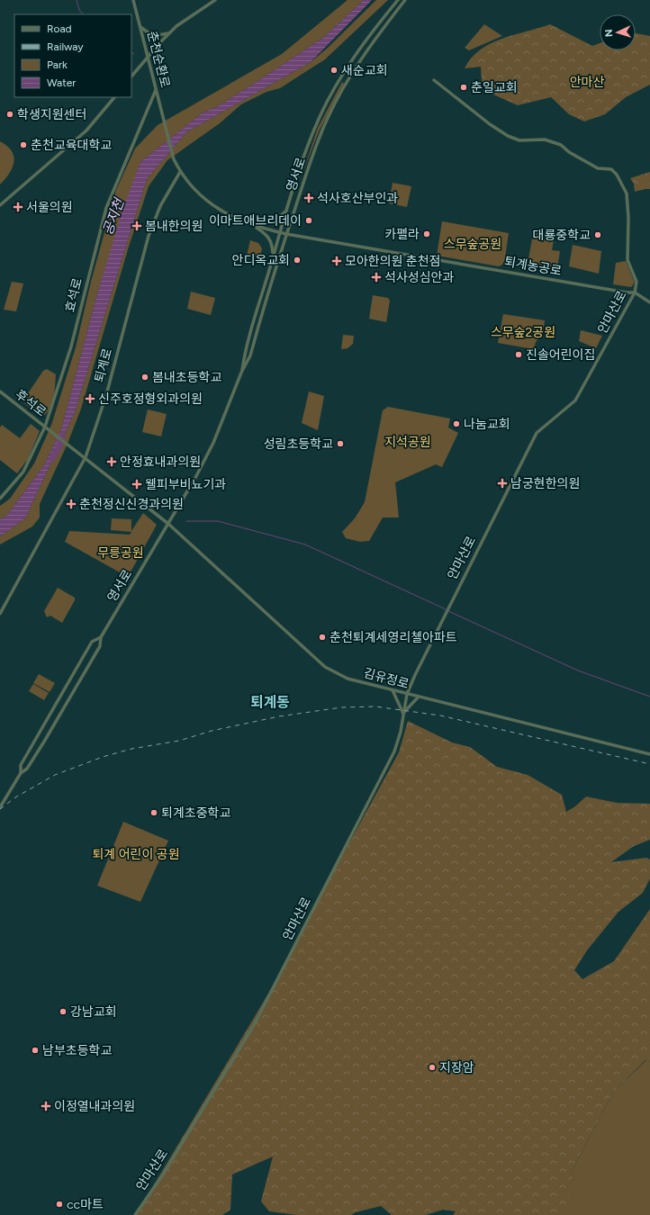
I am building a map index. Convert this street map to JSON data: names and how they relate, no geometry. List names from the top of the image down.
{
  "streets": {
    "street": [
      "춘천순환로",
      "영서로",
      "퇴계농공로",
      "효석로",
      "안마산로",
      "퇴계로",
      "후석로",
      "김유정로"
    ]
  },
  "crossings": [
    ["춘천순환로", "효석로"],
    ["춘천순환로", "퇴계로"],
    ["영서로", "퇴계농공로"],
    ["영서로", "김유정로"],
    ["퇴계농공로", "안마산로"],
    ["효석로", "후석로"],
    ["안마산로", "김유정로"],
    ["퇴계로", "후석로"]
  ],
  "districts": ["퇴계동"],
  "water": ["공지천"],
  "parks": [
    "안마산",
    "스무숲공원",
    "스무숲2공원",
    "지석공원",
    "무릉공원",
    "퇴계 어린이 공원"
  ],
  "places": {
    "other": [
      "새순교회",
      "춘일교회",
      "학생지원센터",
      "춘천교육대학교",
      "이마트애브리데이",
      "카펠라",
      "대룡중학교",
      "안디옥교회",
      "진솔어린이집",
      "봄내초등학교",
      "나눔교회",
      "성림초등학교",
      "춘천퇴계세영리첼아파트",
      "퇴계초중학교",
      "강남교회",
      "남부초등학교",
      "지장암",
      "cc마트"
    ],
    "health": [
      "석사호산부인과",
      "서울의원",
      "봄내한의원",
      "모아한의원 춘천점",
      "석사성심안과",
      "신주호정형외과의원",
      "안정효내과의원",
      "남궁현한의원",
      "웰피부비뇨기과",
      "춘천정신신경과의원",
      "이정열내과의원"
    ]
  },
  "legend": [
    "Road",
    "Railway",
    "Park",
    "Water"
  ],
  "north": "left"
}
